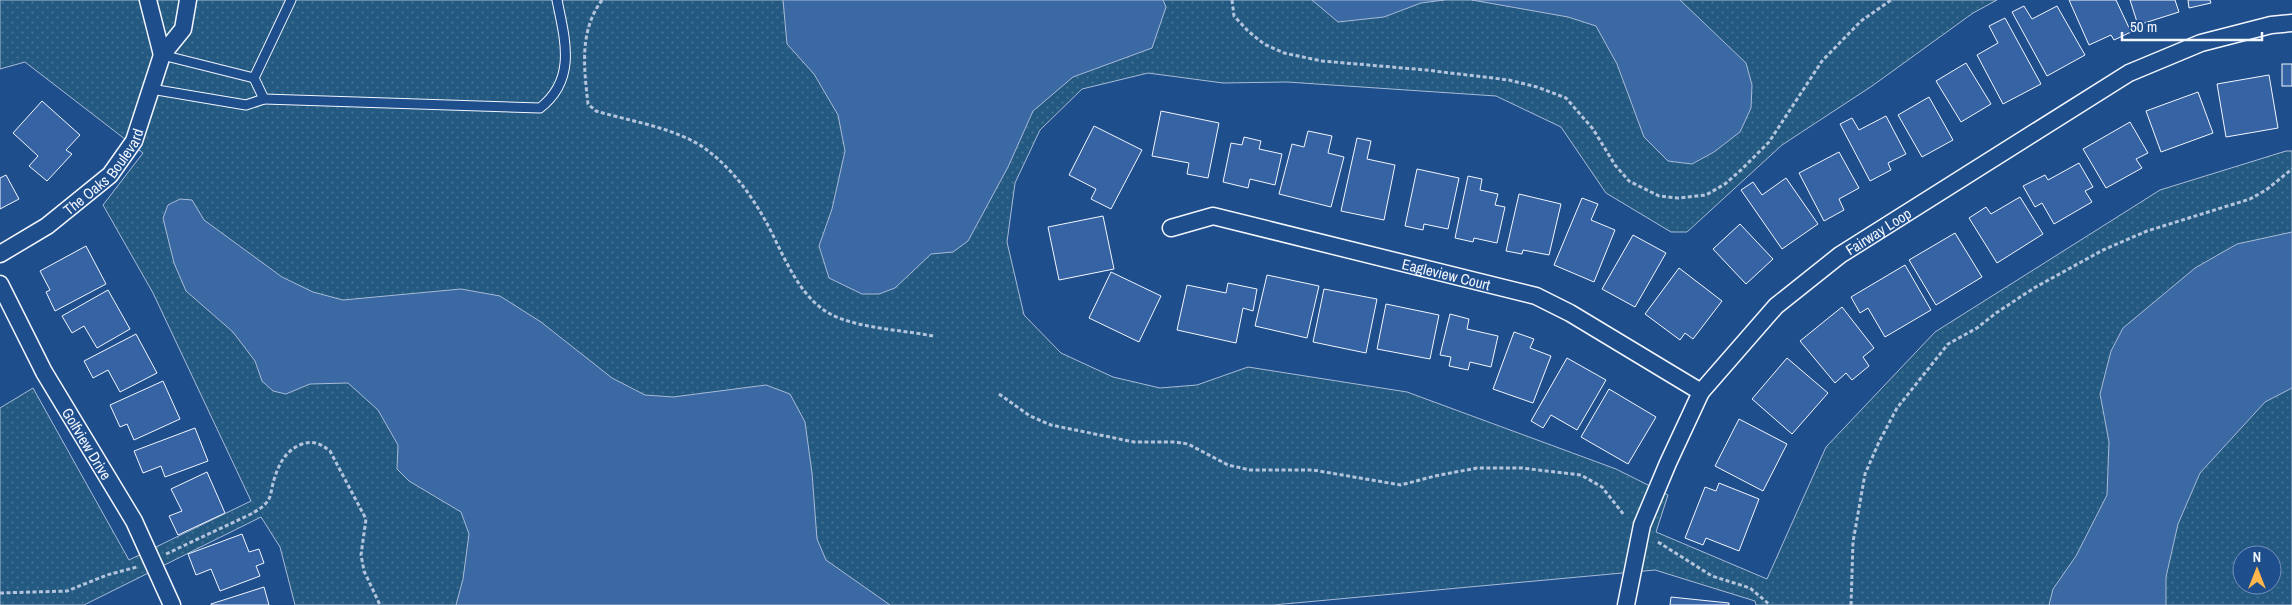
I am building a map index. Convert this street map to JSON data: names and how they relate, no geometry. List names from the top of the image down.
{
  "streets": {
    "street": [
      "The Oaks Boulevard",
      "Fairway Loop",
      "Eagleview Court",
      "Golfview Drive"
    ]
  },
  "crossings": [
    ["Fairway Loop", "Eagleview Court"]
  ],
  "scale_bar": "50 m",
  "north": "top"
}
